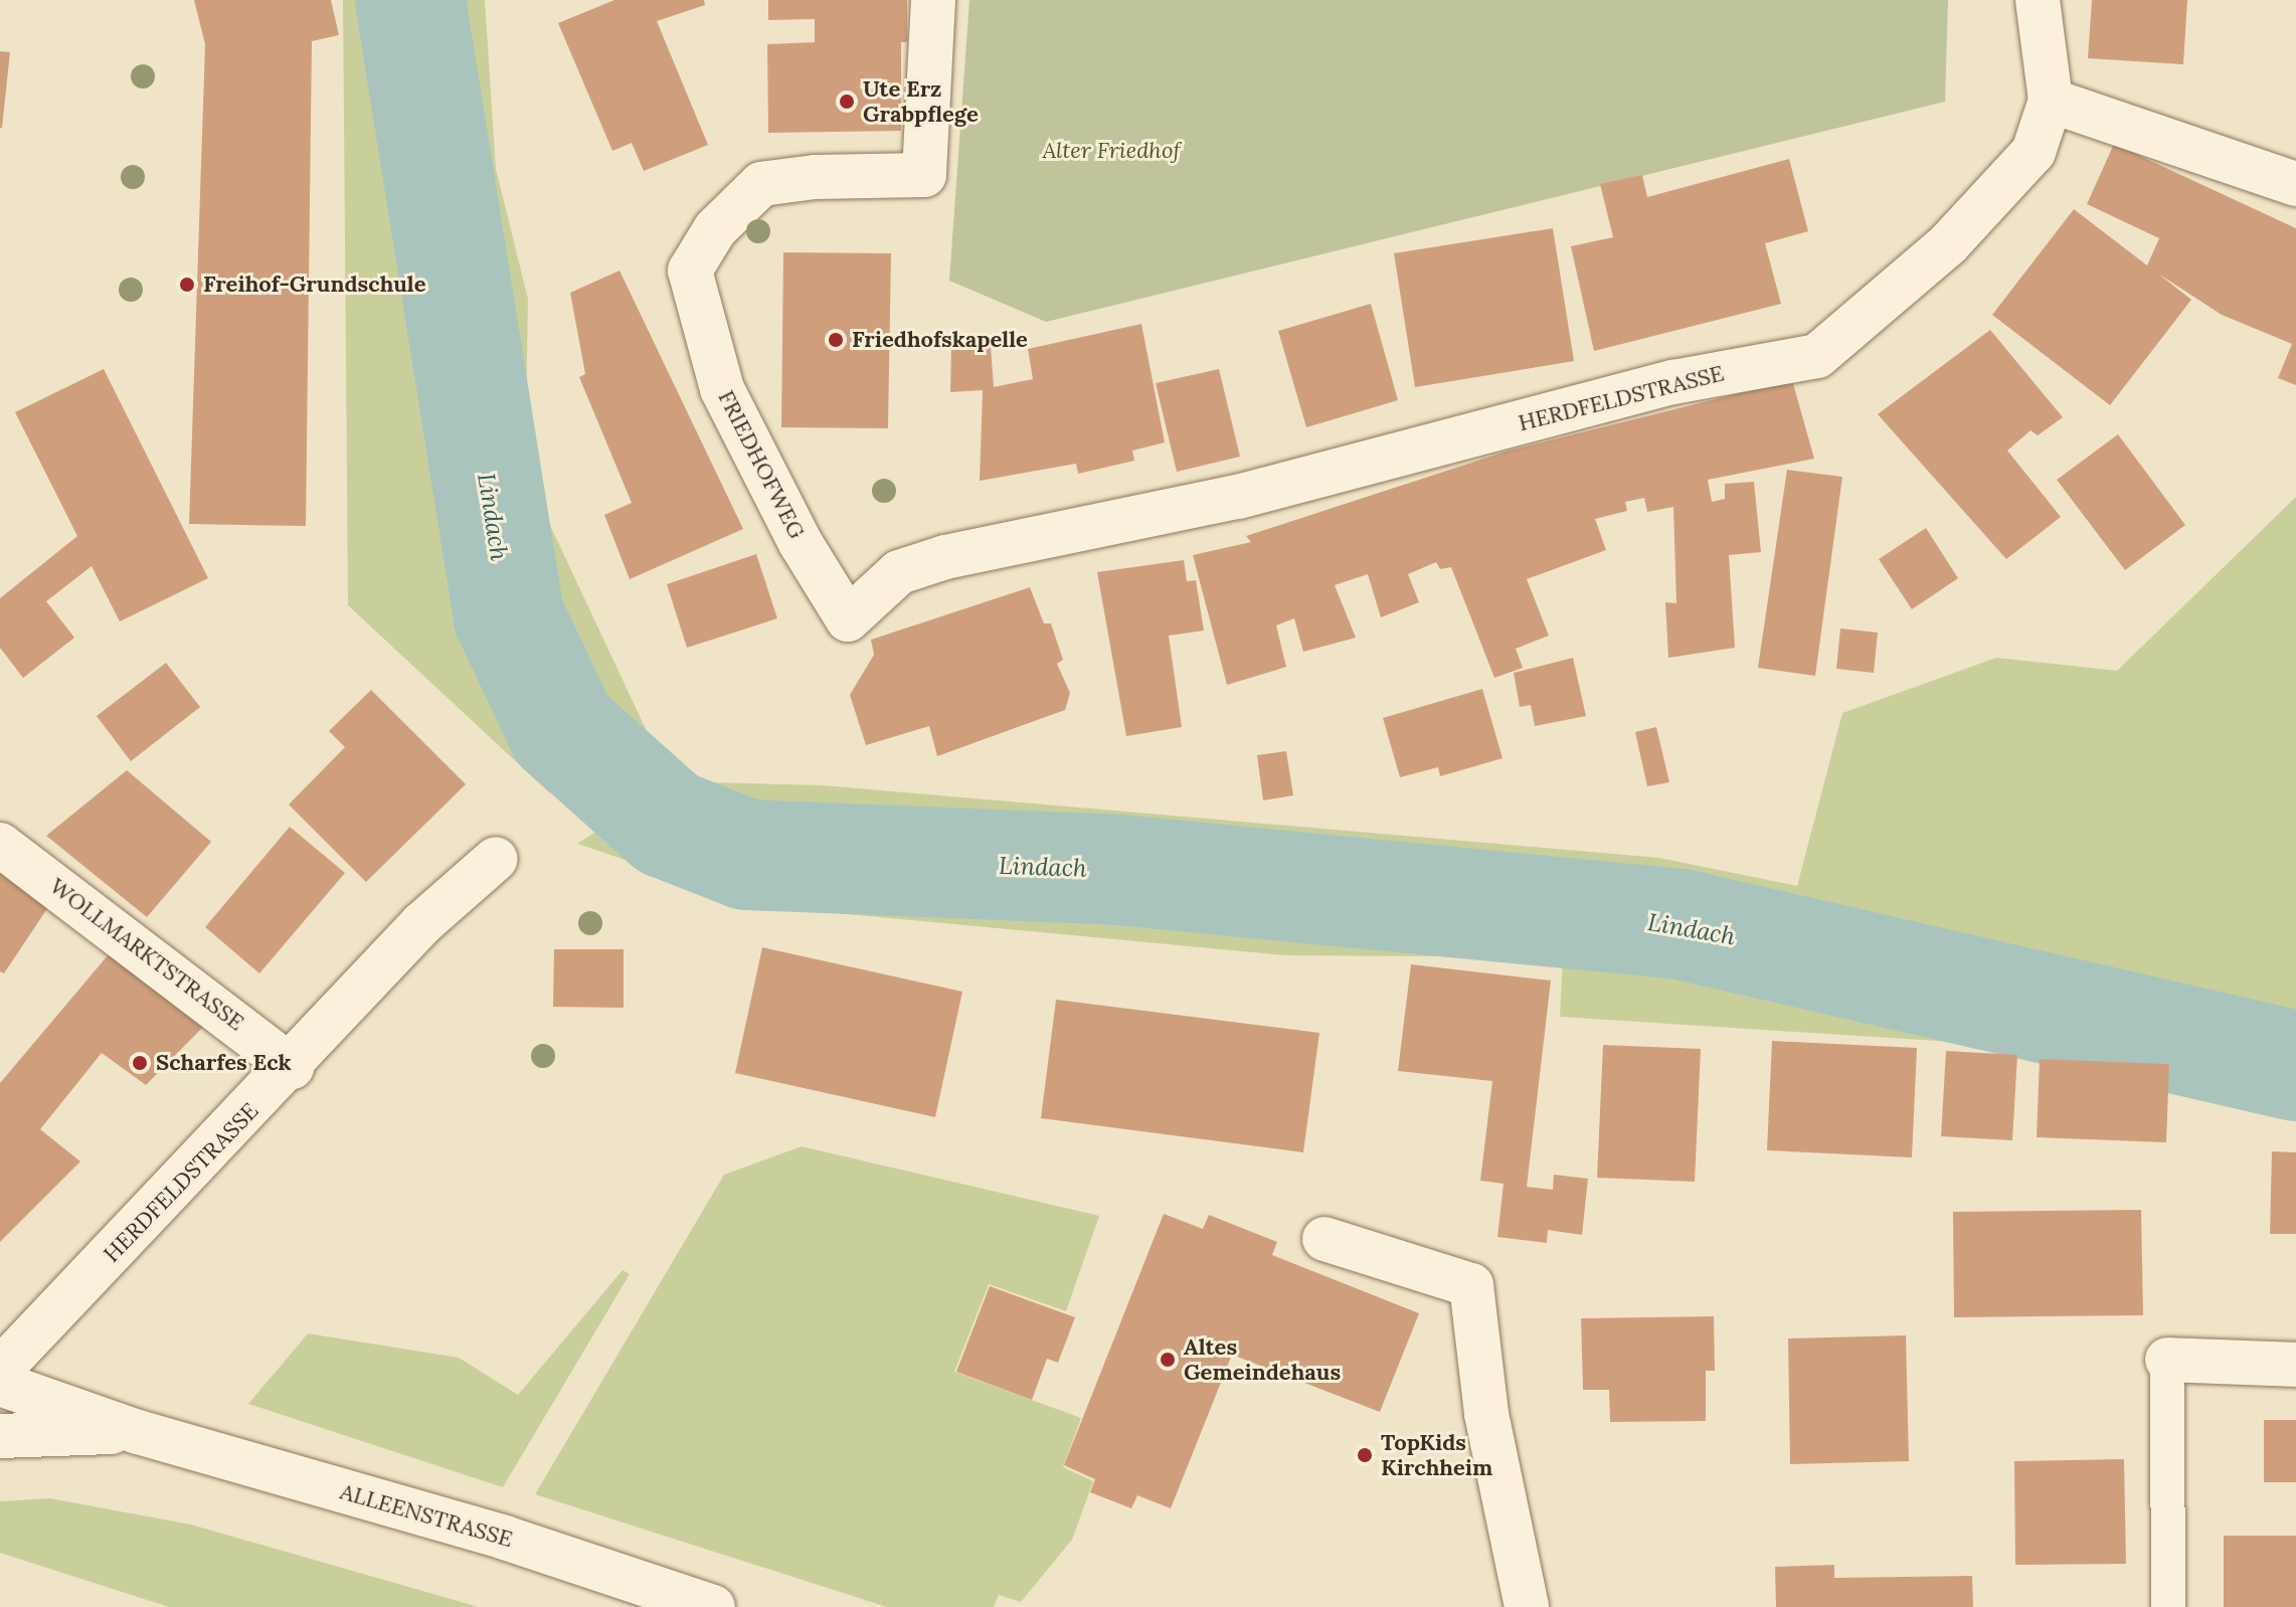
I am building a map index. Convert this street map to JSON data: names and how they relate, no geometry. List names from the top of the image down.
{
  "streets": {
    "street": [
      "HERDFELDSTRASSE",
      "FRIEDHOFWEG",
      "WOLLMARKTSTRASSE",
      "ALLEENSTRASSE"
    ]
  },
  "crossings": [
    ["HERDFELDSTRASSE", "FRIEDHOFWEG"],
    ["HERDFELDSTRASSE", "WOLLMARKTSTRASSE"]
  ],
  "water": ["Lindach"],
  "parks": ["Alter Friedhof"],
  "places": [
    "Ute Erz Grabpflege",
    "Freihof-Grundschule",
    "Friedhofskapelle",
    "Scharfes Eck",
    "Altes Gemeindehaus",
    "TopKids Kirchheim"
  ]
}
